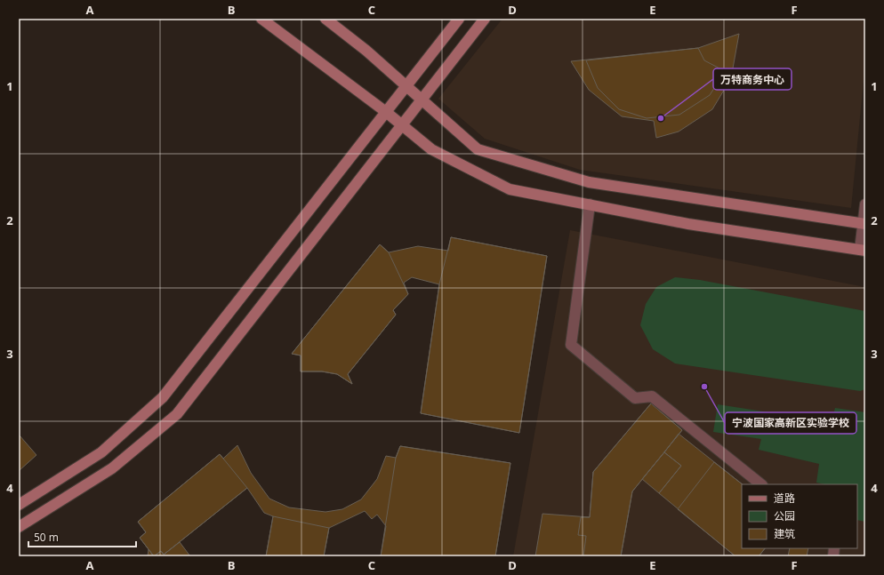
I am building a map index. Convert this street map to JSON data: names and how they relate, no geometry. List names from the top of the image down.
{
  "places": ["万特商务中心", "宁波国家高新区实验学校"],
  "legend": ["道路", "公园", "建筑"],
  "scale_bar": "50 m",
  "grid": {
    "columns": [
      "A",
      "B",
      "C",
      "D",
      "E",
      "F"
    ],
    "rows": [
      "1",
      "2",
      "3",
      "4"
    ]
  }
}
